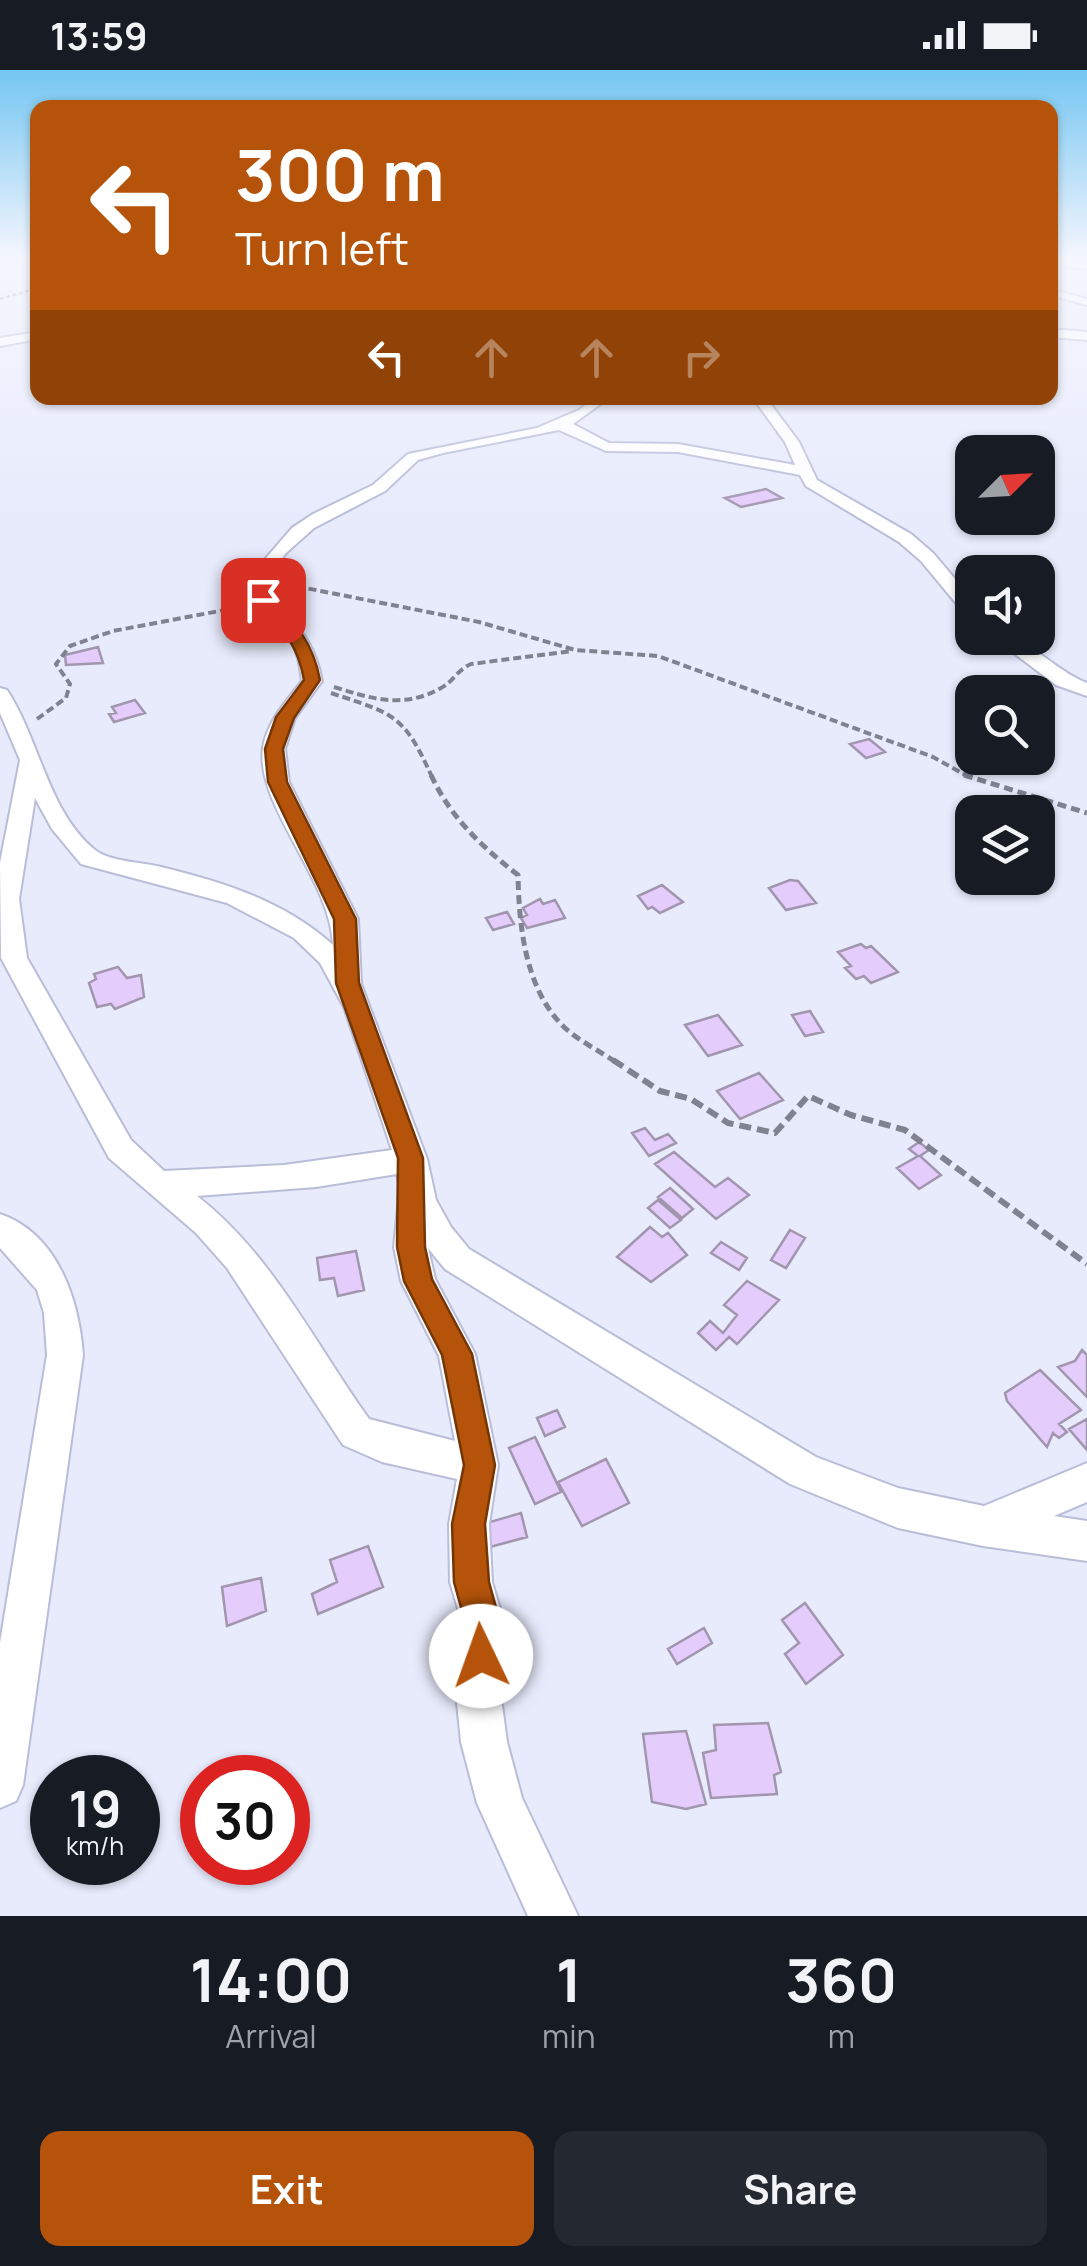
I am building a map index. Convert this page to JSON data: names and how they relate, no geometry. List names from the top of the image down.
{
  "north": "top right",
  "page": {
    "status": "13:59",
    "turn": ["300 m", "Turn left"],
    "speed": "19 km/h",
    "limit": "30",
    "eta": [
      "14:00",
      "Arrival",
      "1",
      "min",
      "360",
      "m"
    ],
    "buttons": ["Exit", "Share"]
  }
}
